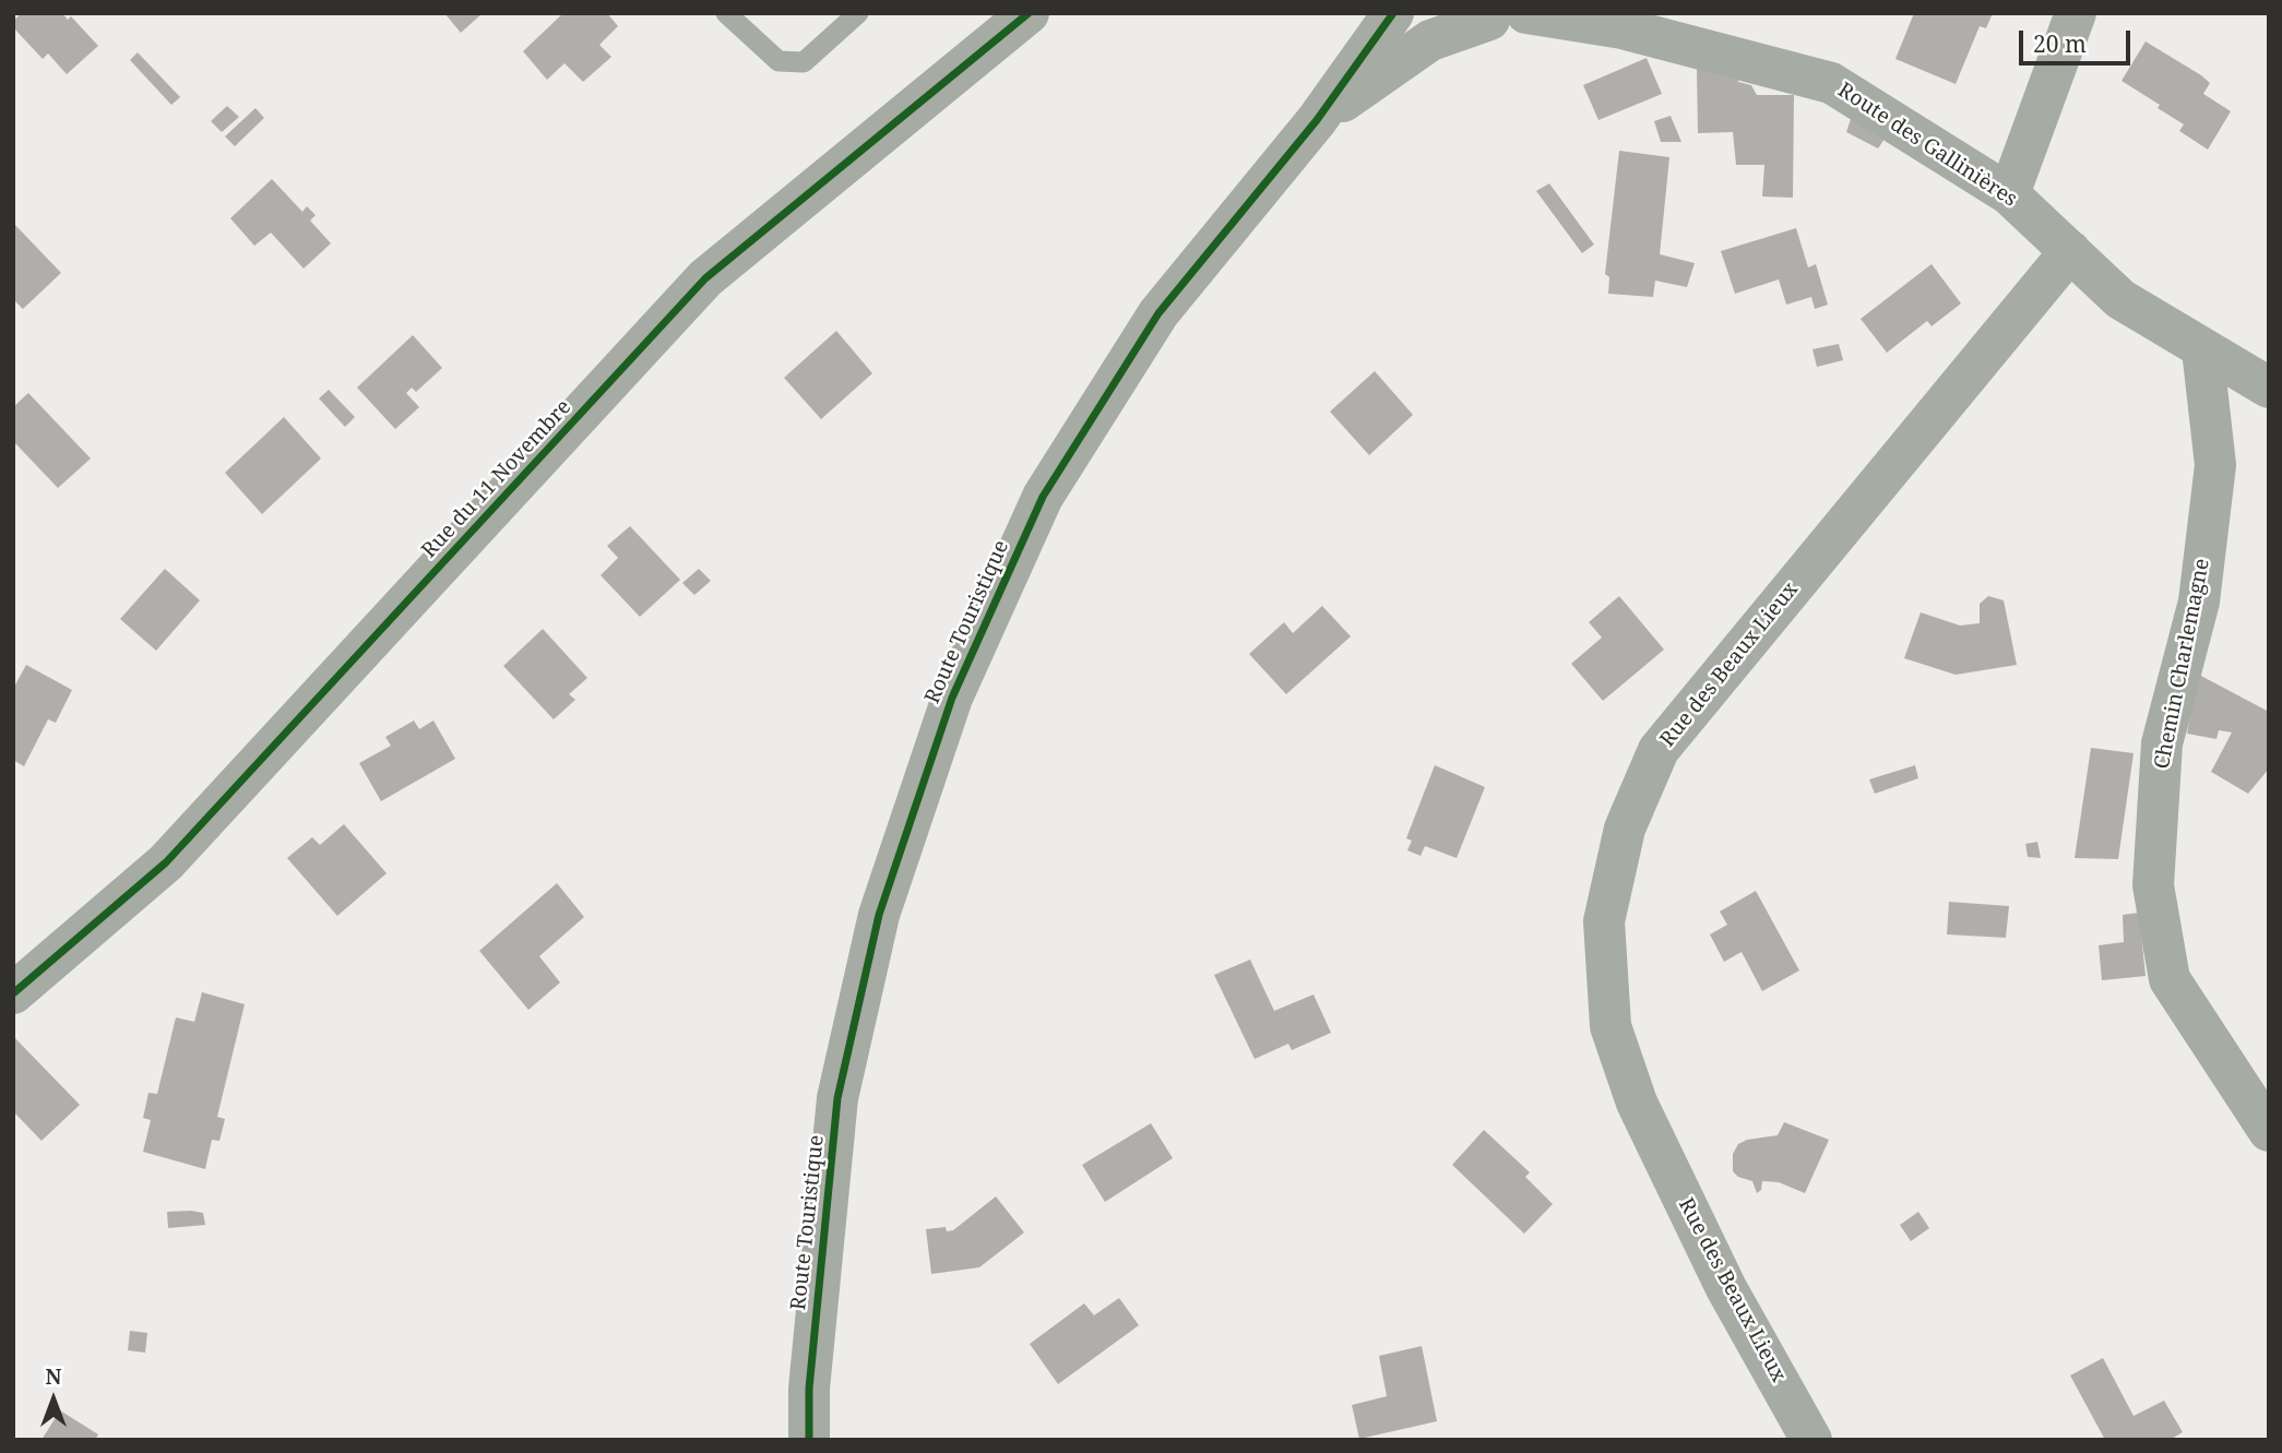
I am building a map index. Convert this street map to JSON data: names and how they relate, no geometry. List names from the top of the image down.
{
  "streets": {
    "street": [
      "Route des Gallinières",
      "Rue du 11 Novembre",
      "Route Touristique",
      "Chemin Charlemagne",
      "Rue des Beaux Lieux"
    ]
  },
  "crossings": [
    ["Route des Gallinières", "Route Touristique"],
    ["Route des Gallinières", "Chemin Charlemagne"],
    ["Route des Gallinières", "Rue des Beaux Lieux"]
  ],
  "scale_bar": "20 m",
  "north": "top"
}
